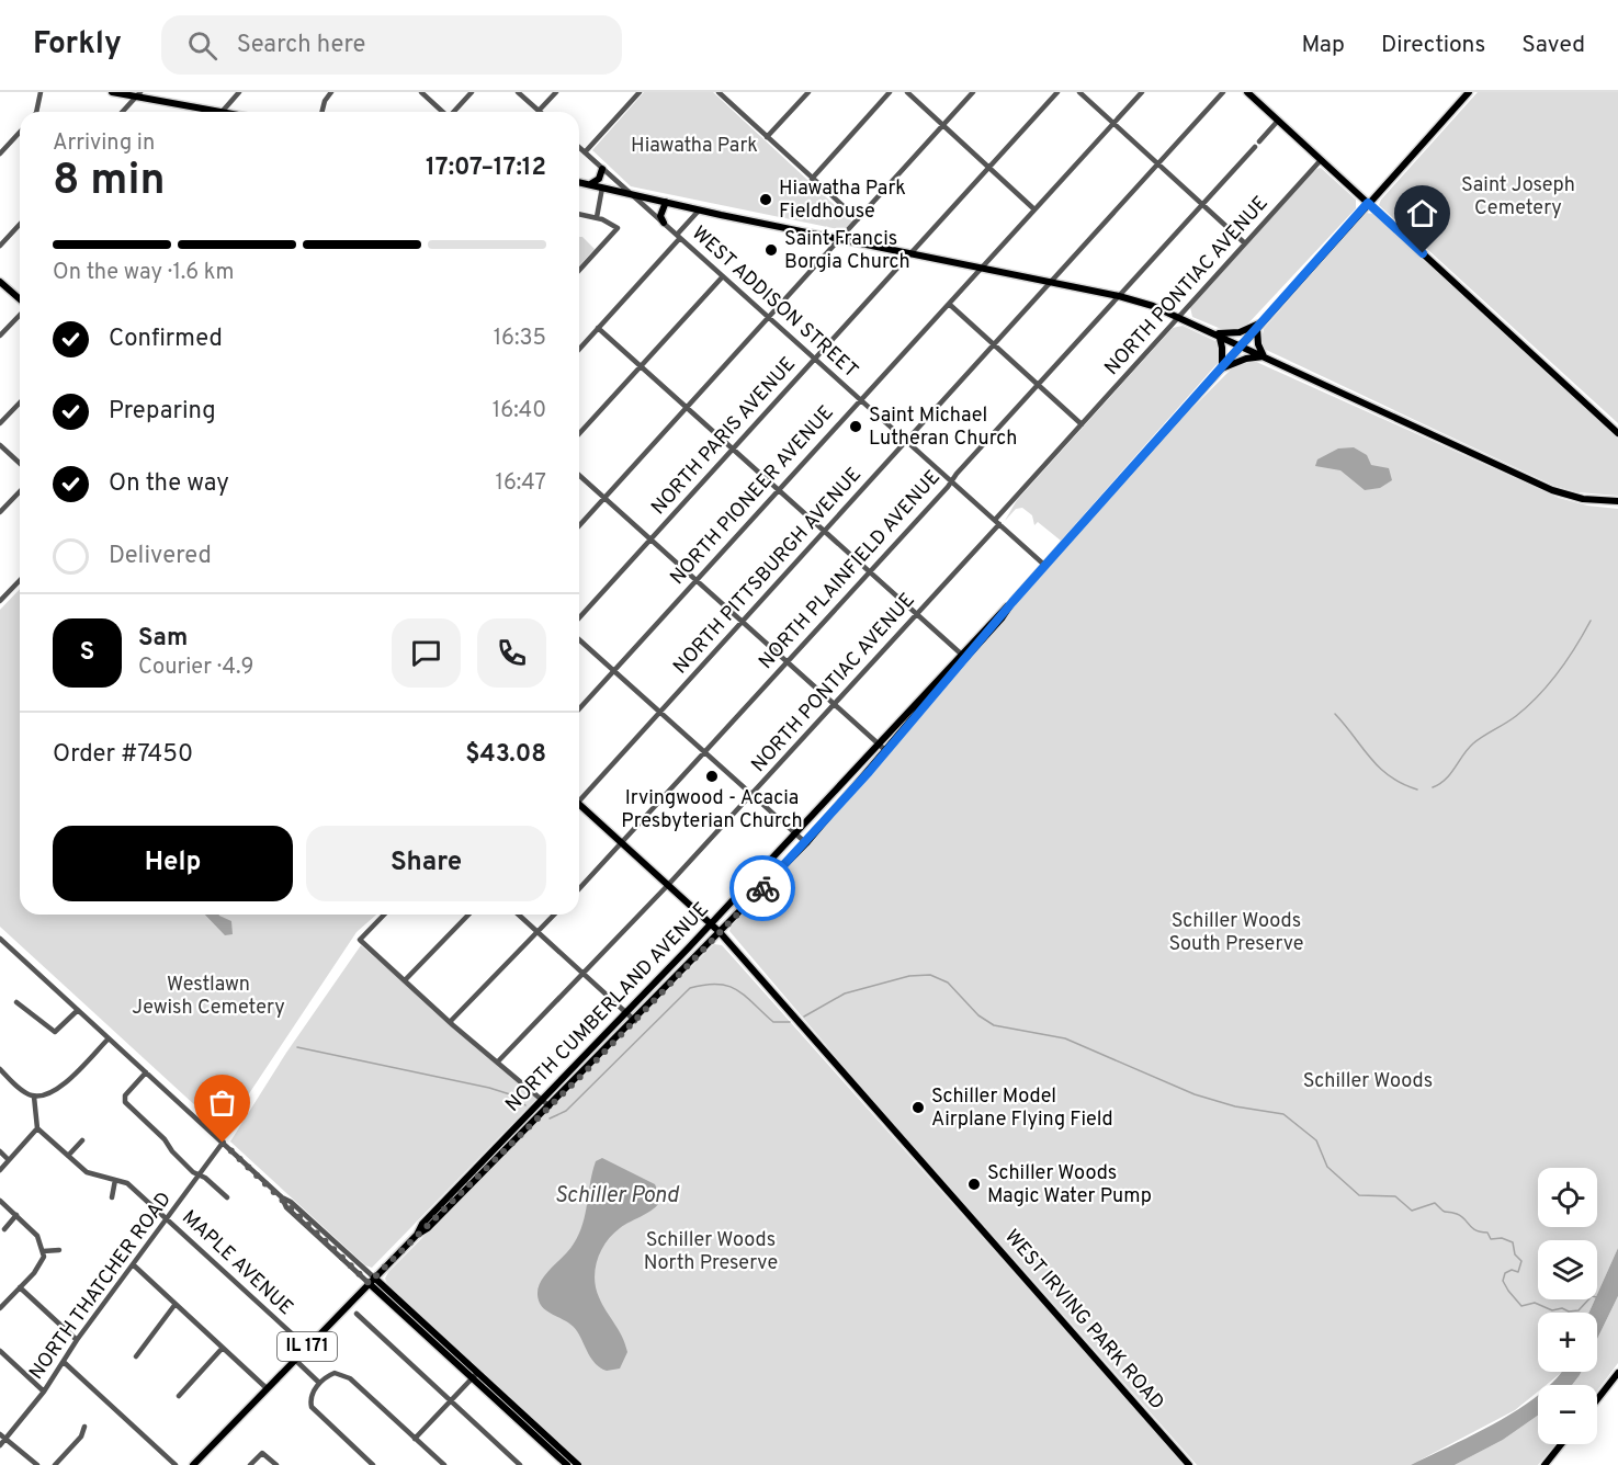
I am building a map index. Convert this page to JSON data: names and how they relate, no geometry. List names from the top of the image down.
{
  "streets": {
    "main road": ["NORTH CUMBERLAND AVENUE", "WEST IRVING PARK ROAD", "IL 171"],
    "street": [
      "NORTH PONTIAC AVENUE",
      "WEST ADDISON STREET",
      "NORTH PARIS AVENUE",
      "NORTH PIONEER AVENUE",
      "NORTH PLAINFIELD AVENUE",
      "NORTH PITTSBURGH AVENUE",
      "MAPLE AVENUE",
      "NORTH THATCHER ROAD"
    ]
  },
  "crossings": [
    ["NORTH PONTIAC AVENUE", "WEST ADDISON STREET"],
    ["NORTH PONTIAC AVENUE", "WEST IRVING PARK ROAD"],
    ["WEST ADDISON STREET", "NORTH PARIS AVENUE"],
    ["WEST ADDISON STREET", "NORTH PIONEER AVENUE"],
    ["WEST ADDISON STREET", "NORTH PLAINFIELD AVENUE"],
    ["WEST ADDISON STREET", "NORTH PITTSBURGH AVENUE"],
    ["WEST ADDISON STREET", "NORTH CUMBERLAND AVENUE"],
    ["NORTH PLAINFIELD AVENUE", "WEST IRVING PARK ROAD"],
    ["NORTH CUMBERLAND AVENUE", "MAPLE AVENUE"],
    ["NORTH CUMBERLAND AVENUE", "WEST IRVING PARK ROAD"],
    ["NORTH CUMBERLAND AVENUE", "IL 171"],
    ["MAPLE AVENUE", "NORTH THATCHER ROAD"]
  ],
  "water": ["Schiller Pond"],
  "parks": [
    "Hiawatha Park",
    "Saint Joseph Cemetery",
    "Schiller Woods South Preserve",
    "Westlawn Jewish Cemetery",
    "Schiller Woods",
    "Schiller Woods North Preserve"
  ],
  "places": [
    "Hiawatha Park Fieldhouse",
    "Saint Francis Borgia Church",
    "Saint Michael Lutheran Church",
    "Irvingwood - Acacia Presbyterian Church",
    "Schiller Model Airplane Flying Field",
    "Schiller Woods Magic Water Pump"
  ],
  "page": {
    "header": "Forkly",
    "search": "Search here",
    "nav": ["Map", "Directions", "Saved"],
    "heading": ["8 min", "Arriving in", "17:07–17:12"],
    "panel": [
      "Sam",
      "Courier · 4.9",
      "Order #7450",
      "$43.08"
    ],
    "bar": "On the way · 1.6 km",
    "list": [
      ["Confirmed", "16:35"],
      ["Preparing", "16:40"],
      ["On the way", "16:47"],
      "Delivered"
    ],
    "round": "S",
    "buttons": ["Help", "Share"],
    "map_buttons": ["+", "−"]
  }
}
